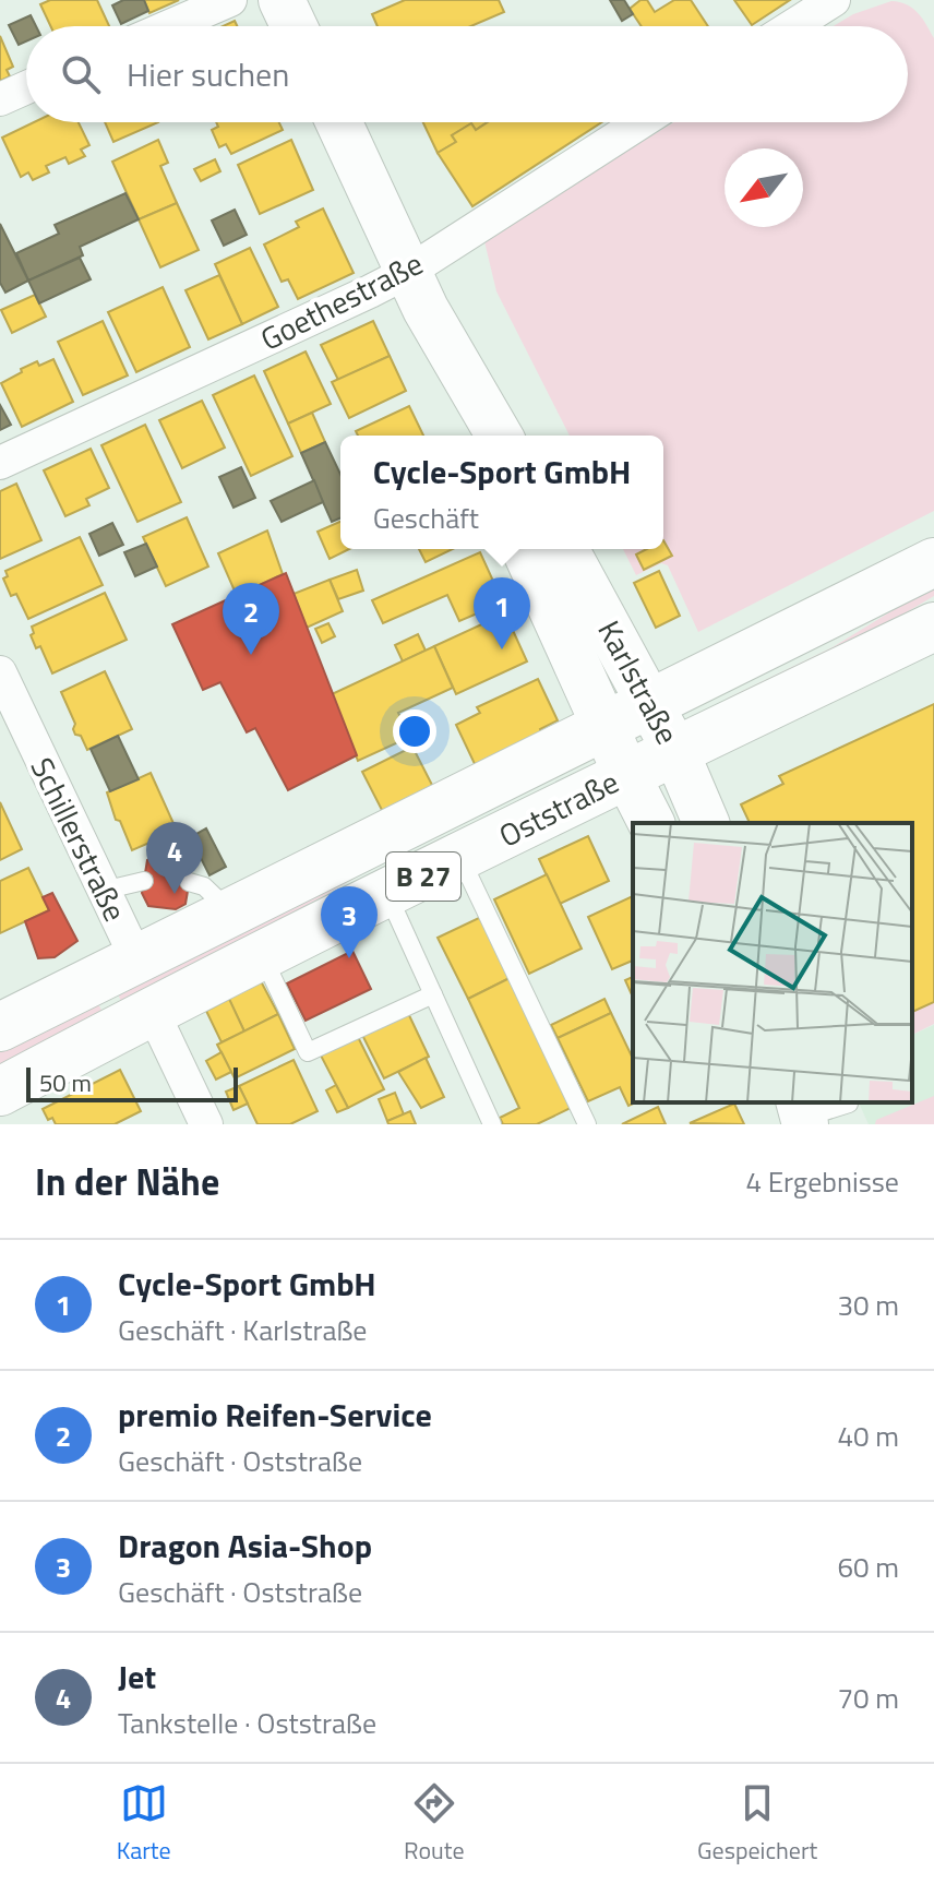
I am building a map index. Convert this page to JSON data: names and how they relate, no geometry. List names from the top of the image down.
{
  "streets": {
    "main road": ["Oststraße", "B 27"],
    "street": ["Goethestraße", "Karlstraße", "Schillerstraße"]
  },
  "crossings": [
    ["Karlstraße", "Oststraße"],
    ["Oststraße", "Schillerstraße"]
  ],
  "scale_bar": "50 m",
  "north": "bottom left",
  "page": {
    "search": "Hier suchen",
    "popup": ["Cycle-Sport GmbH", "Geschäft"],
    "pins": [
      "1",
      "2",
      "4",
      "3"
    ],
    "scale": "50 m",
    "heading": ["In der Nähe", "4 Ergebnisse"],
    "list": [
      {
        "mark": "1",
        "name": "Cycle-Sport GmbH",
        "note": "Geschäft · Karlstraße",
        "value": "30 m"
      },
      {
        "mark": "2",
        "name": "premio Reifen-Service",
        "note": "Geschäft · Oststraße",
        "value": "40 m"
      },
      {
        "mark": "3",
        "name": "Dragon Asia-Shop",
        "note": "Geschäft · Oststraße",
        "value": "60 m"
      },
      {
        "mark": "4",
        "name": "Jet",
        "note": "Tankstelle · Oststraße",
        "value": "70 m"
      }
    ],
    "nav": ["Karte", "Route", "Gespeichert"]
  }
}
